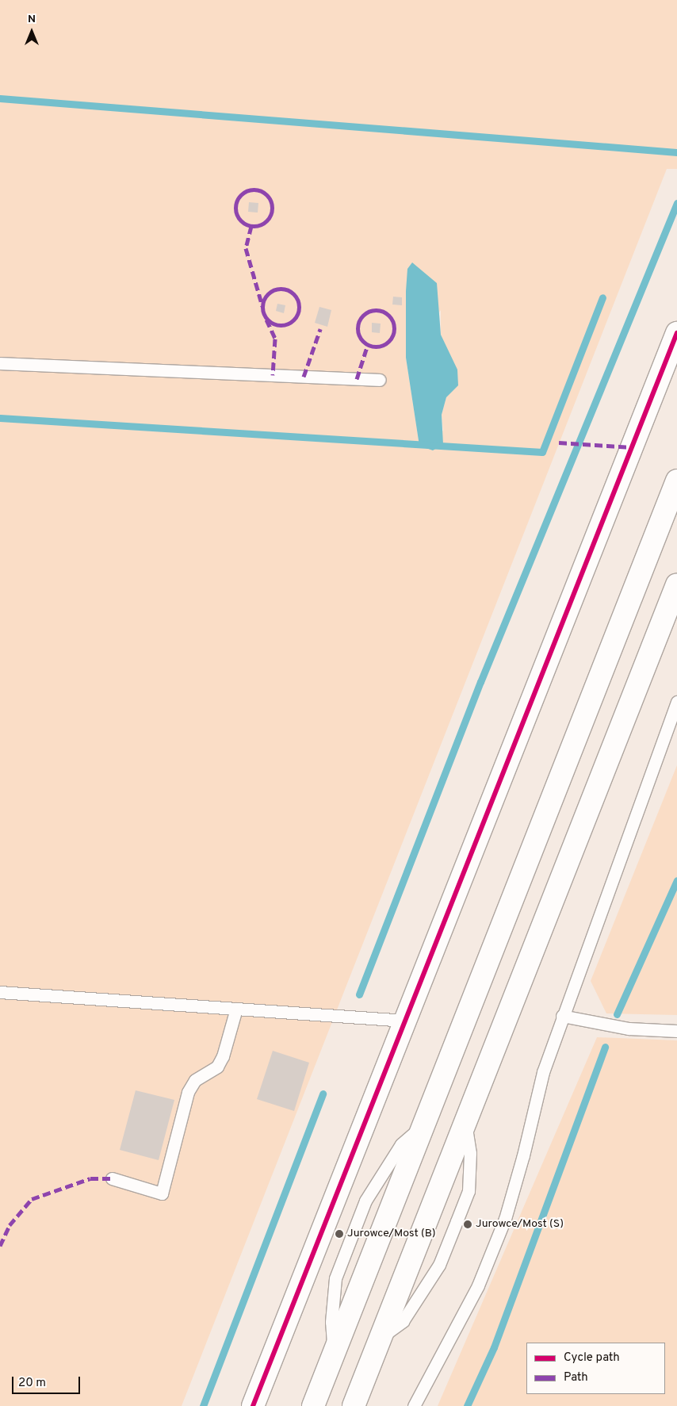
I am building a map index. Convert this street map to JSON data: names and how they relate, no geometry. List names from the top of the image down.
{
  "places": ["Jurowce/Most (S)", "Jurowce/Most (B)"],
  "legend": ["Cycle path", "Path"],
  "scale_bar": "20 m",
  "north": "top"
}
